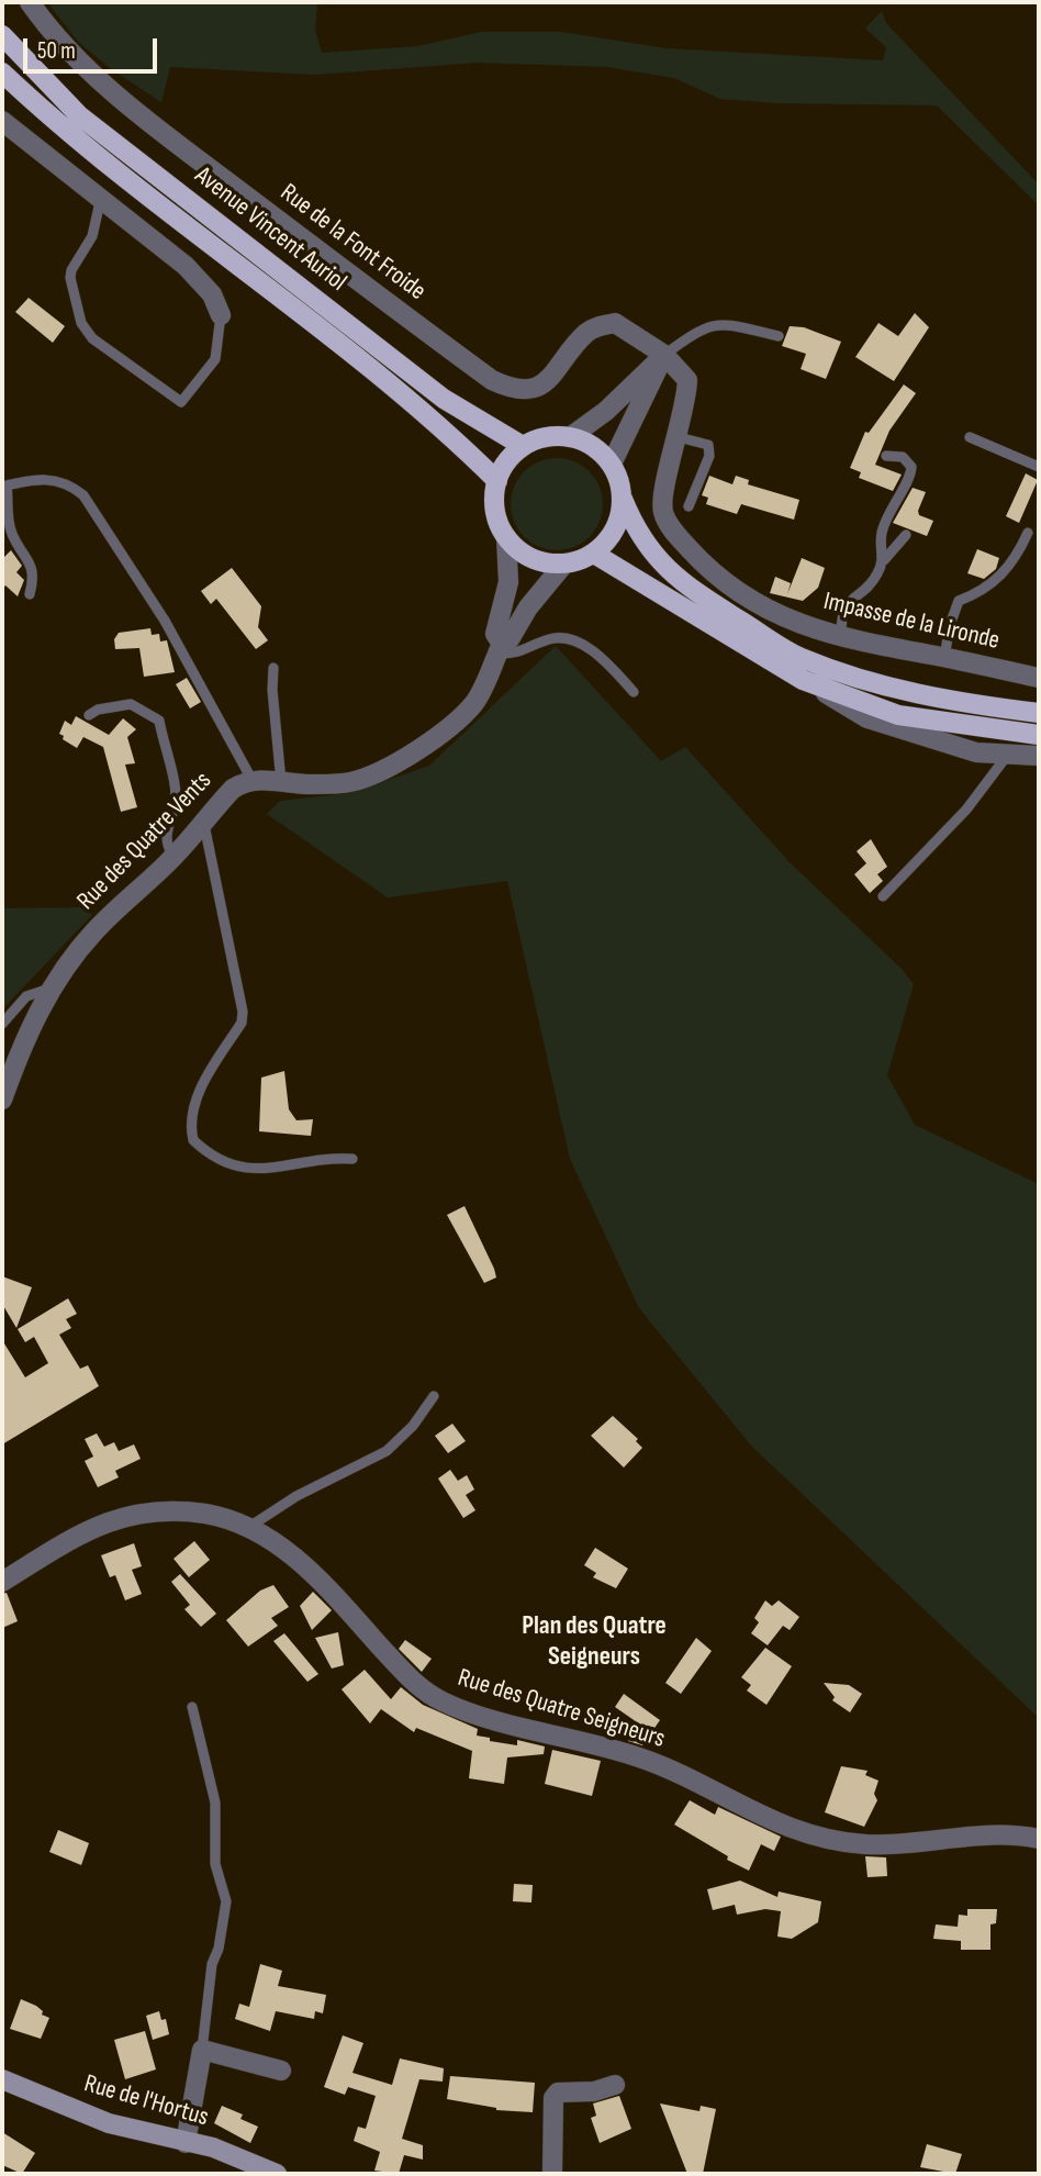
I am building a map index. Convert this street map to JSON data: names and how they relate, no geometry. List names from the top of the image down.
{
  "streets": {
    "main road": ["Avenue Vincent Auriol", "Rue de l'Hortus"],
    "street": [
      "Rue de la Font Froide",
      "Impasse de la Lironde",
      "Rue des Quatre Vents",
      "Rue des Quatre Seigneurs"
    ]
  },
  "crossings": [
    ["Avenue Vincent Auriol", "Rue des Quatre Vents"],
    ["Rue de la Font Froide", "Impasse de la Lironde"]
  ],
  "districts": ["Plan des Quatre Seigneurs"],
  "scale_bar": "50 m"
}
